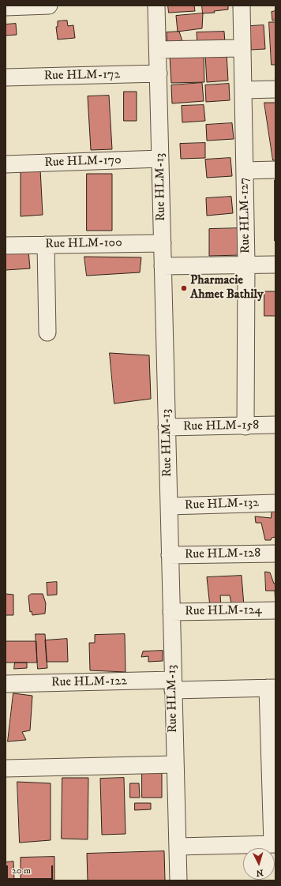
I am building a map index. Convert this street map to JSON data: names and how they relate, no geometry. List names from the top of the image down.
{
  "streets": {
    "street": [
      "Rue HLM-172",
      "Rue HLM-170",
      "Rue HLM-13",
      "Rue HLM-127",
      "Rue HLM-100",
      "Rue HLM-158",
      "Rue HLM-132",
      "Rue HLM-128",
      "Rue HLM-124",
      "Rue HLM-122"
    ]
  },
  "crossings": [
    ["Rue HLM-172", "Rue HLM-13"],
    ["Rue HLM-170", "Rue HLM-13"],
    ["Rue HLM-13", "Rue HLM-100"],
    ["Rue HLM-13", "Rue HLM-158"],
    ["Rue HLM-13", "Rue HLM-132"],
    ["Rue HLM-13", "Rue HLM-128"],
    ["Rue HLM-13", "Rue HLM-124"],
    ["Rue HLM-13", "Rue HLM-122"],
    ["Rue HLM-127", "Rue HLM-158"]
  ],
  "places": ["Pharmacie Ahmet Bathily"],
  "scale_bar": "20 m",
  "north": "bottom"
}
